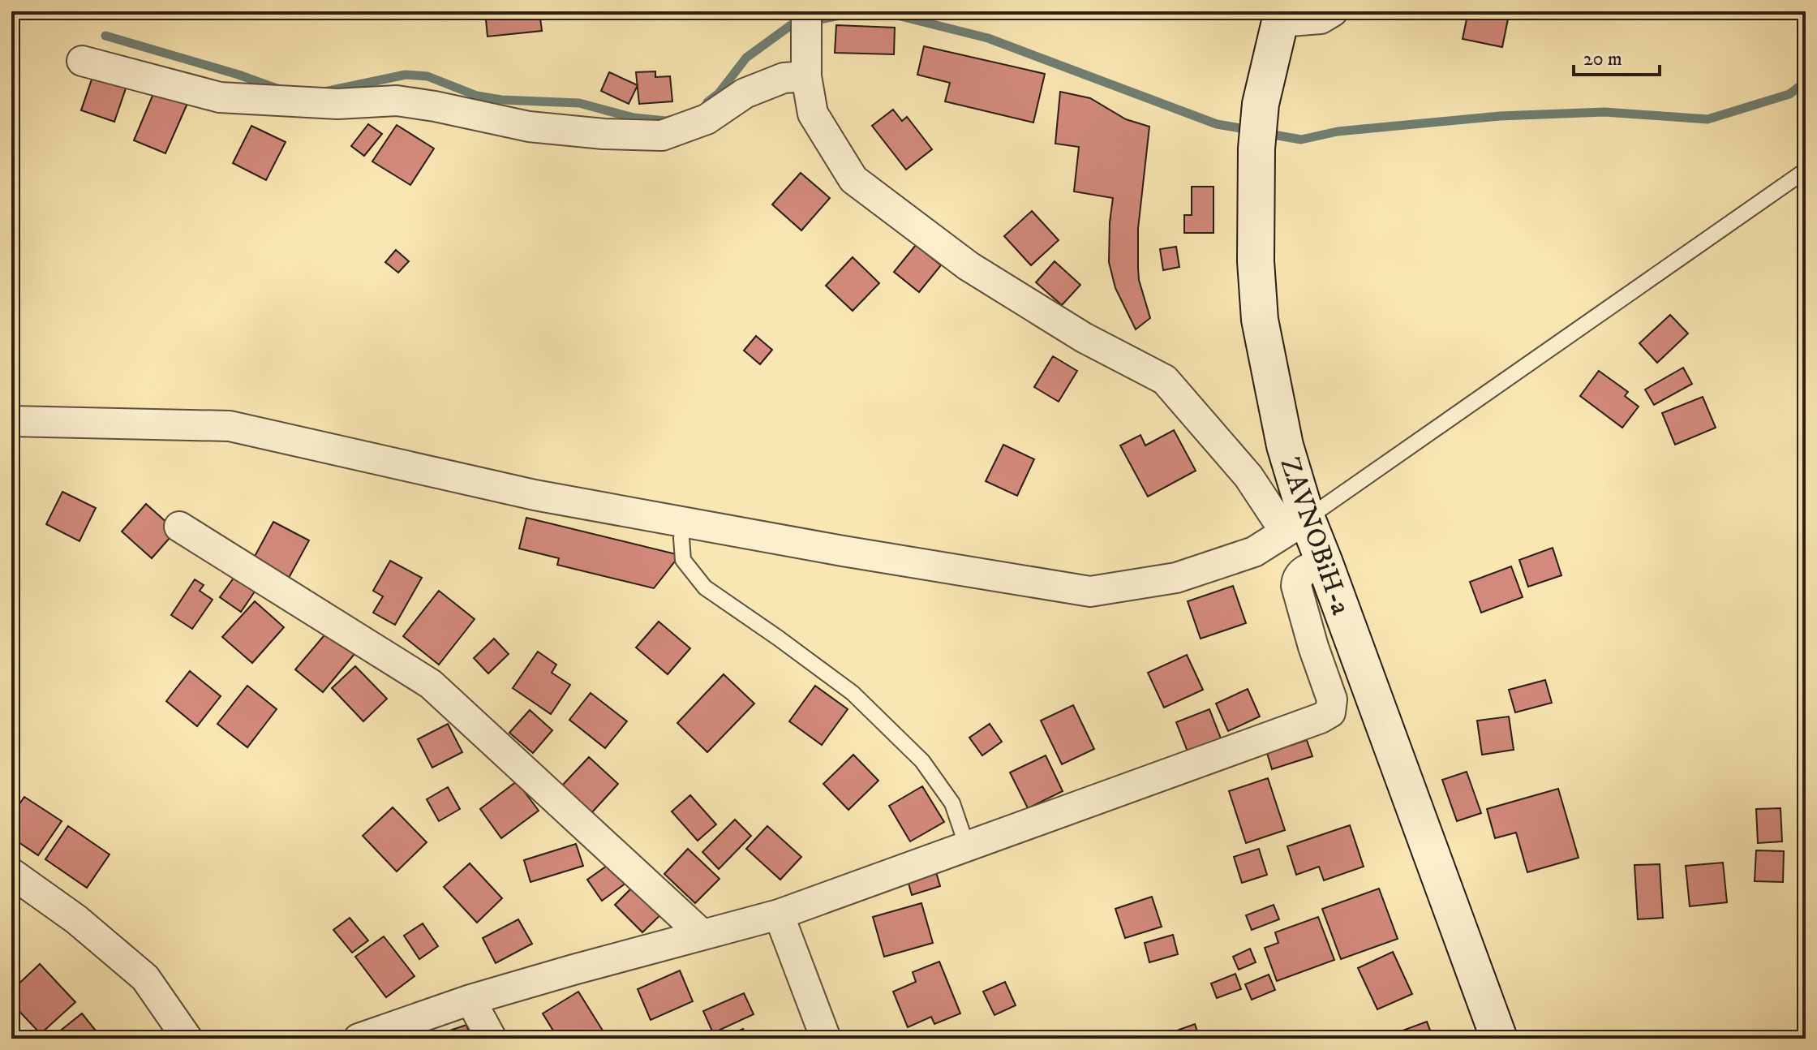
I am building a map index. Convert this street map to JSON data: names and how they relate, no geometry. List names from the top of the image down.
{
  "streets": {
    "main road": ["ZAVNOBiH-a"]
  },
  "scale_bar": "20 m"
}
